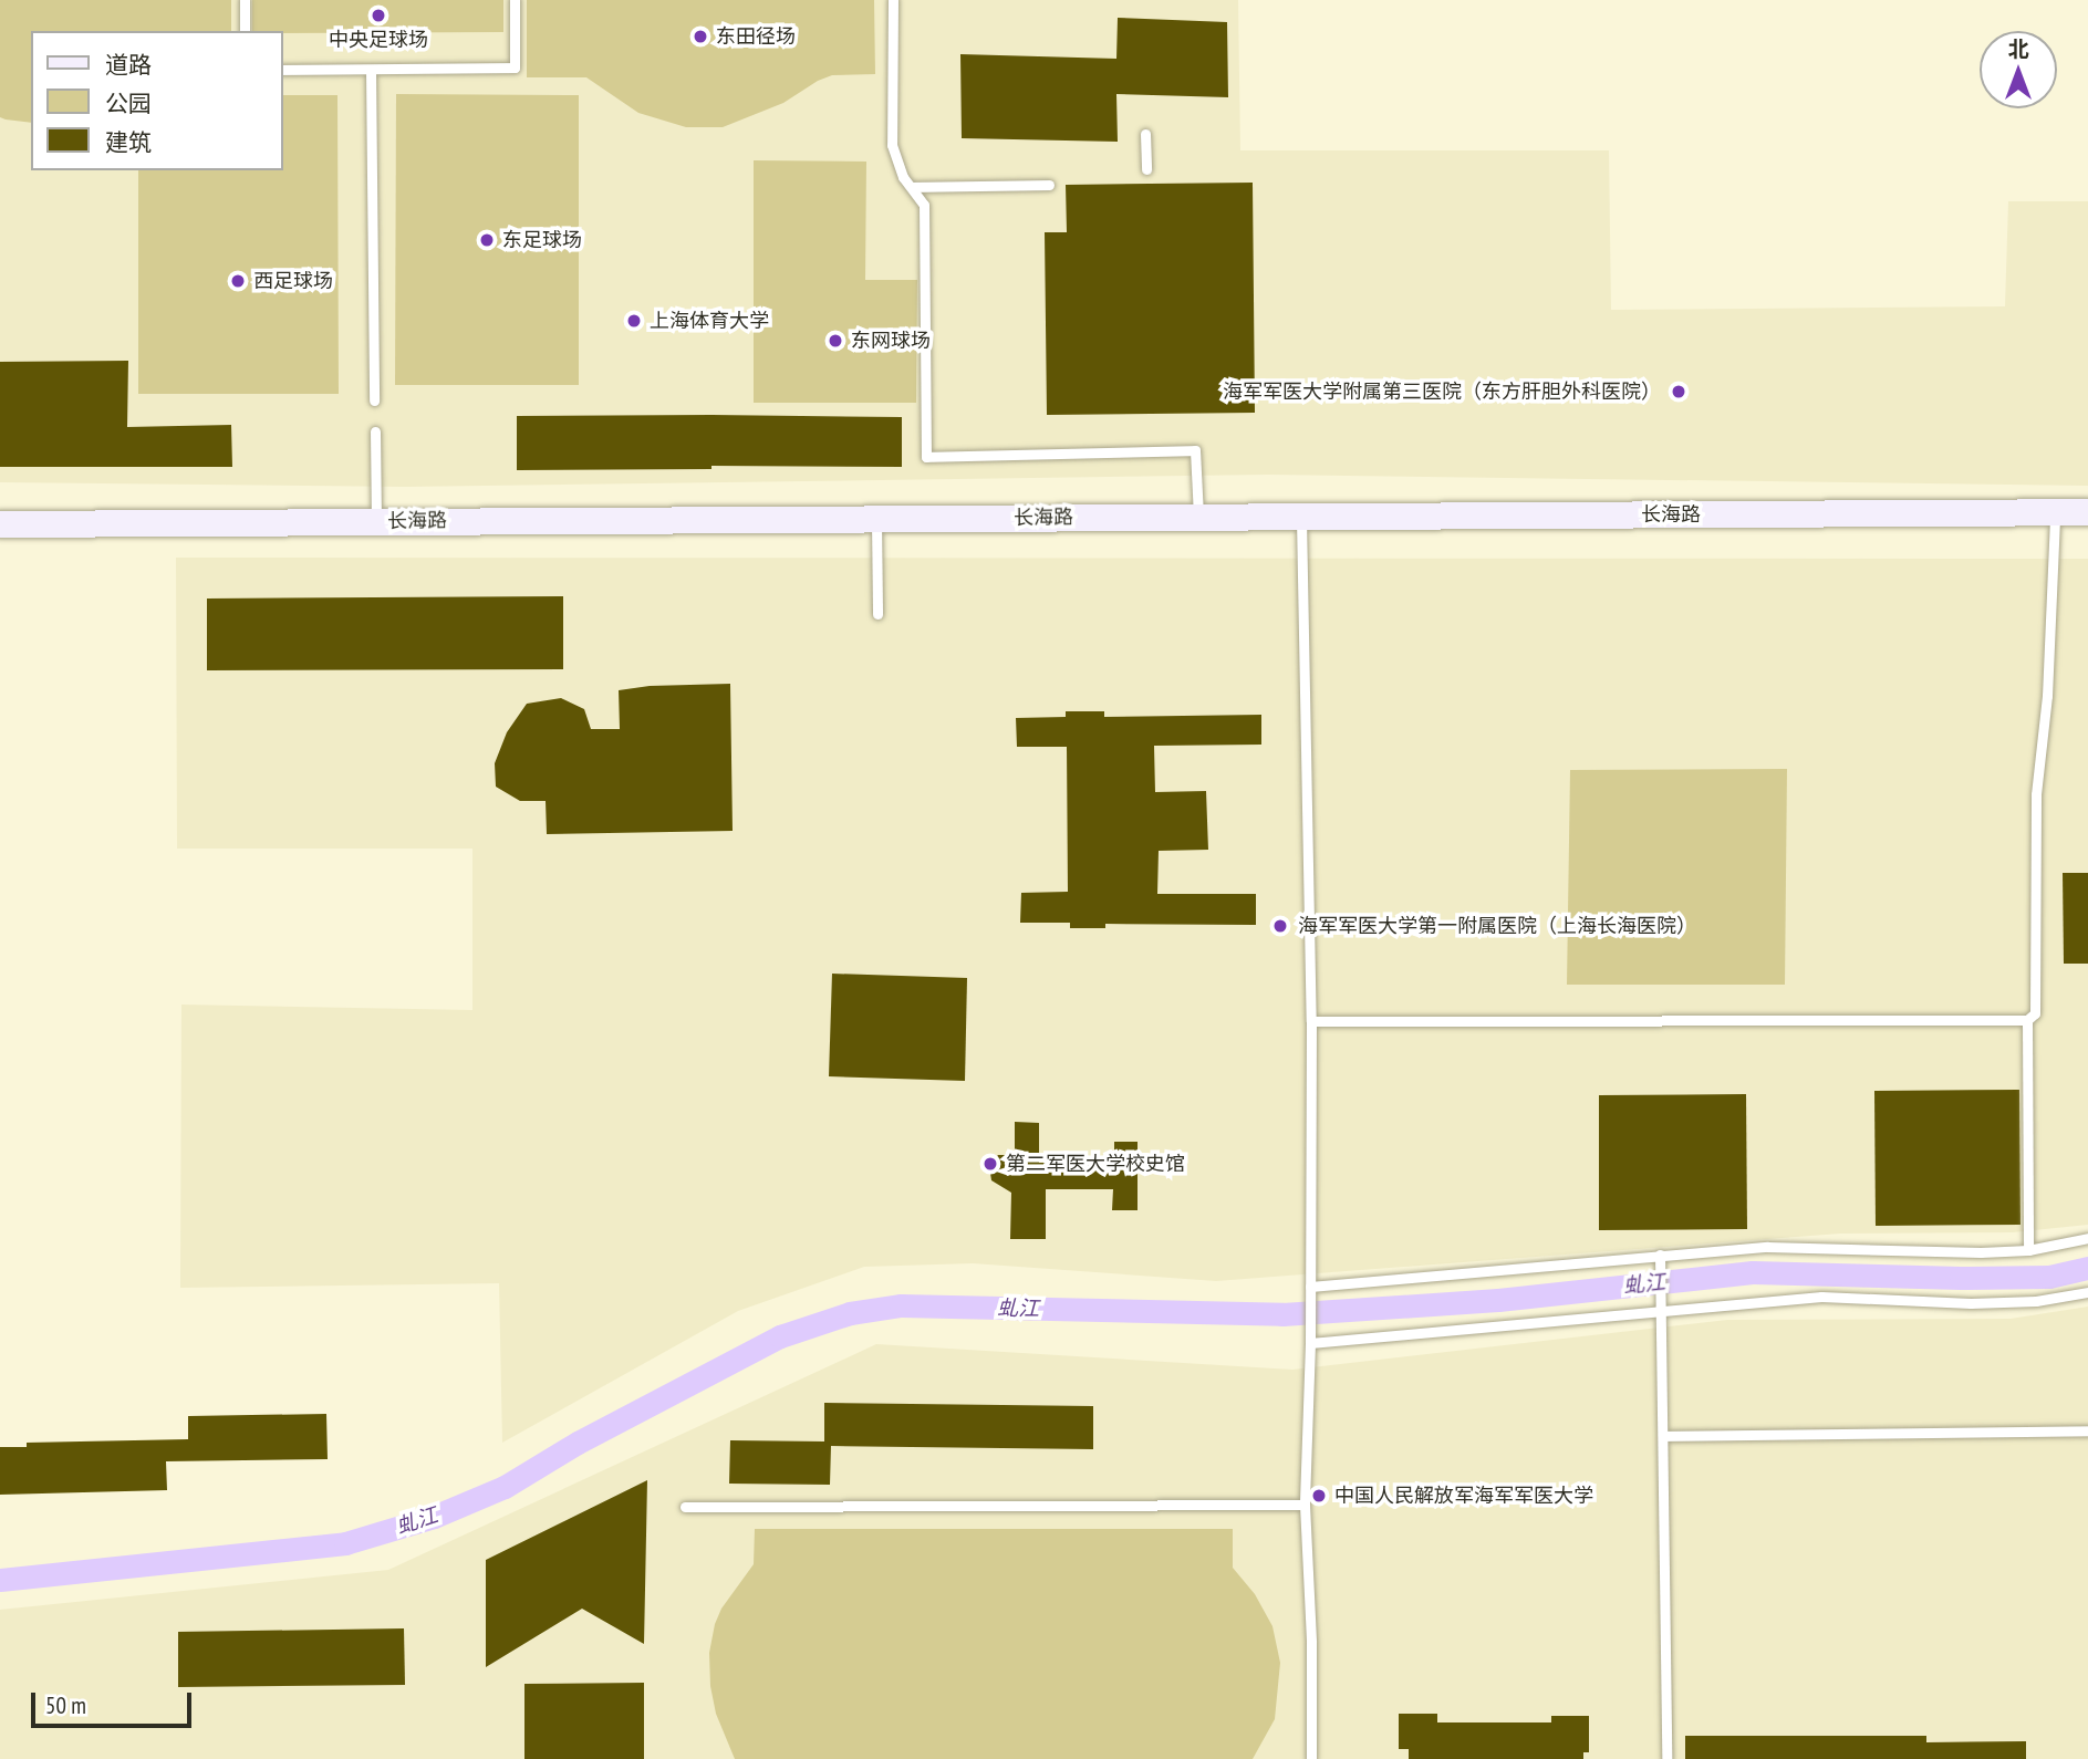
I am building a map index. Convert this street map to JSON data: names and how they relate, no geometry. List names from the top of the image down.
{
  "streets": {
    "street": ["长海路"]
  },
  "water": ["虬江"],
  "places": [
    "中央足球场",
    "东田径场",
    "东足球场",
    "西足球场",
    "上海体育大学",
    "东网球场",
    "海军军医大学附属第三医院（东方肝胆外科医院）",
    "海军军医大学第一附属医院（上海长海医院）",
    "第二军医大学校史馆",
    "中国人民解放军海军军医大学"
  ],
  "legend": ["道路", "公园", "建筑"],
  "scale_bar": "50 m",
  "north": "top"
}
